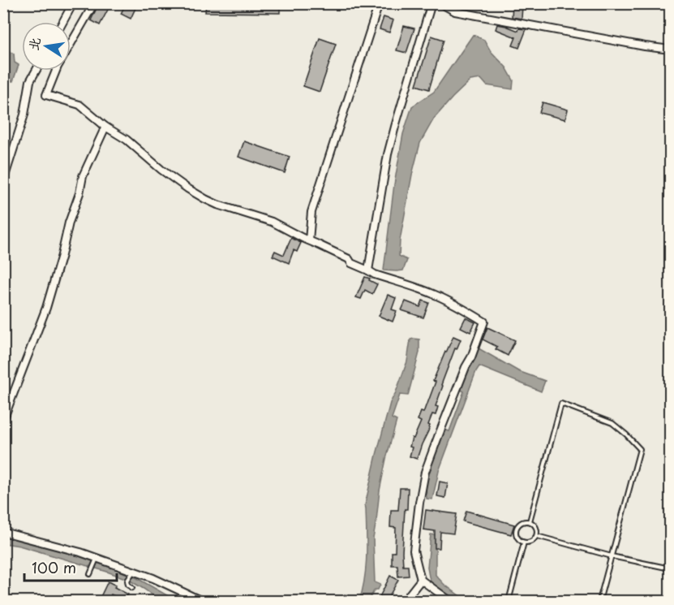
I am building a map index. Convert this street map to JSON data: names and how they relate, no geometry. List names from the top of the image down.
{
  "scale_bar": "100 m",
  "north": "left"
}
